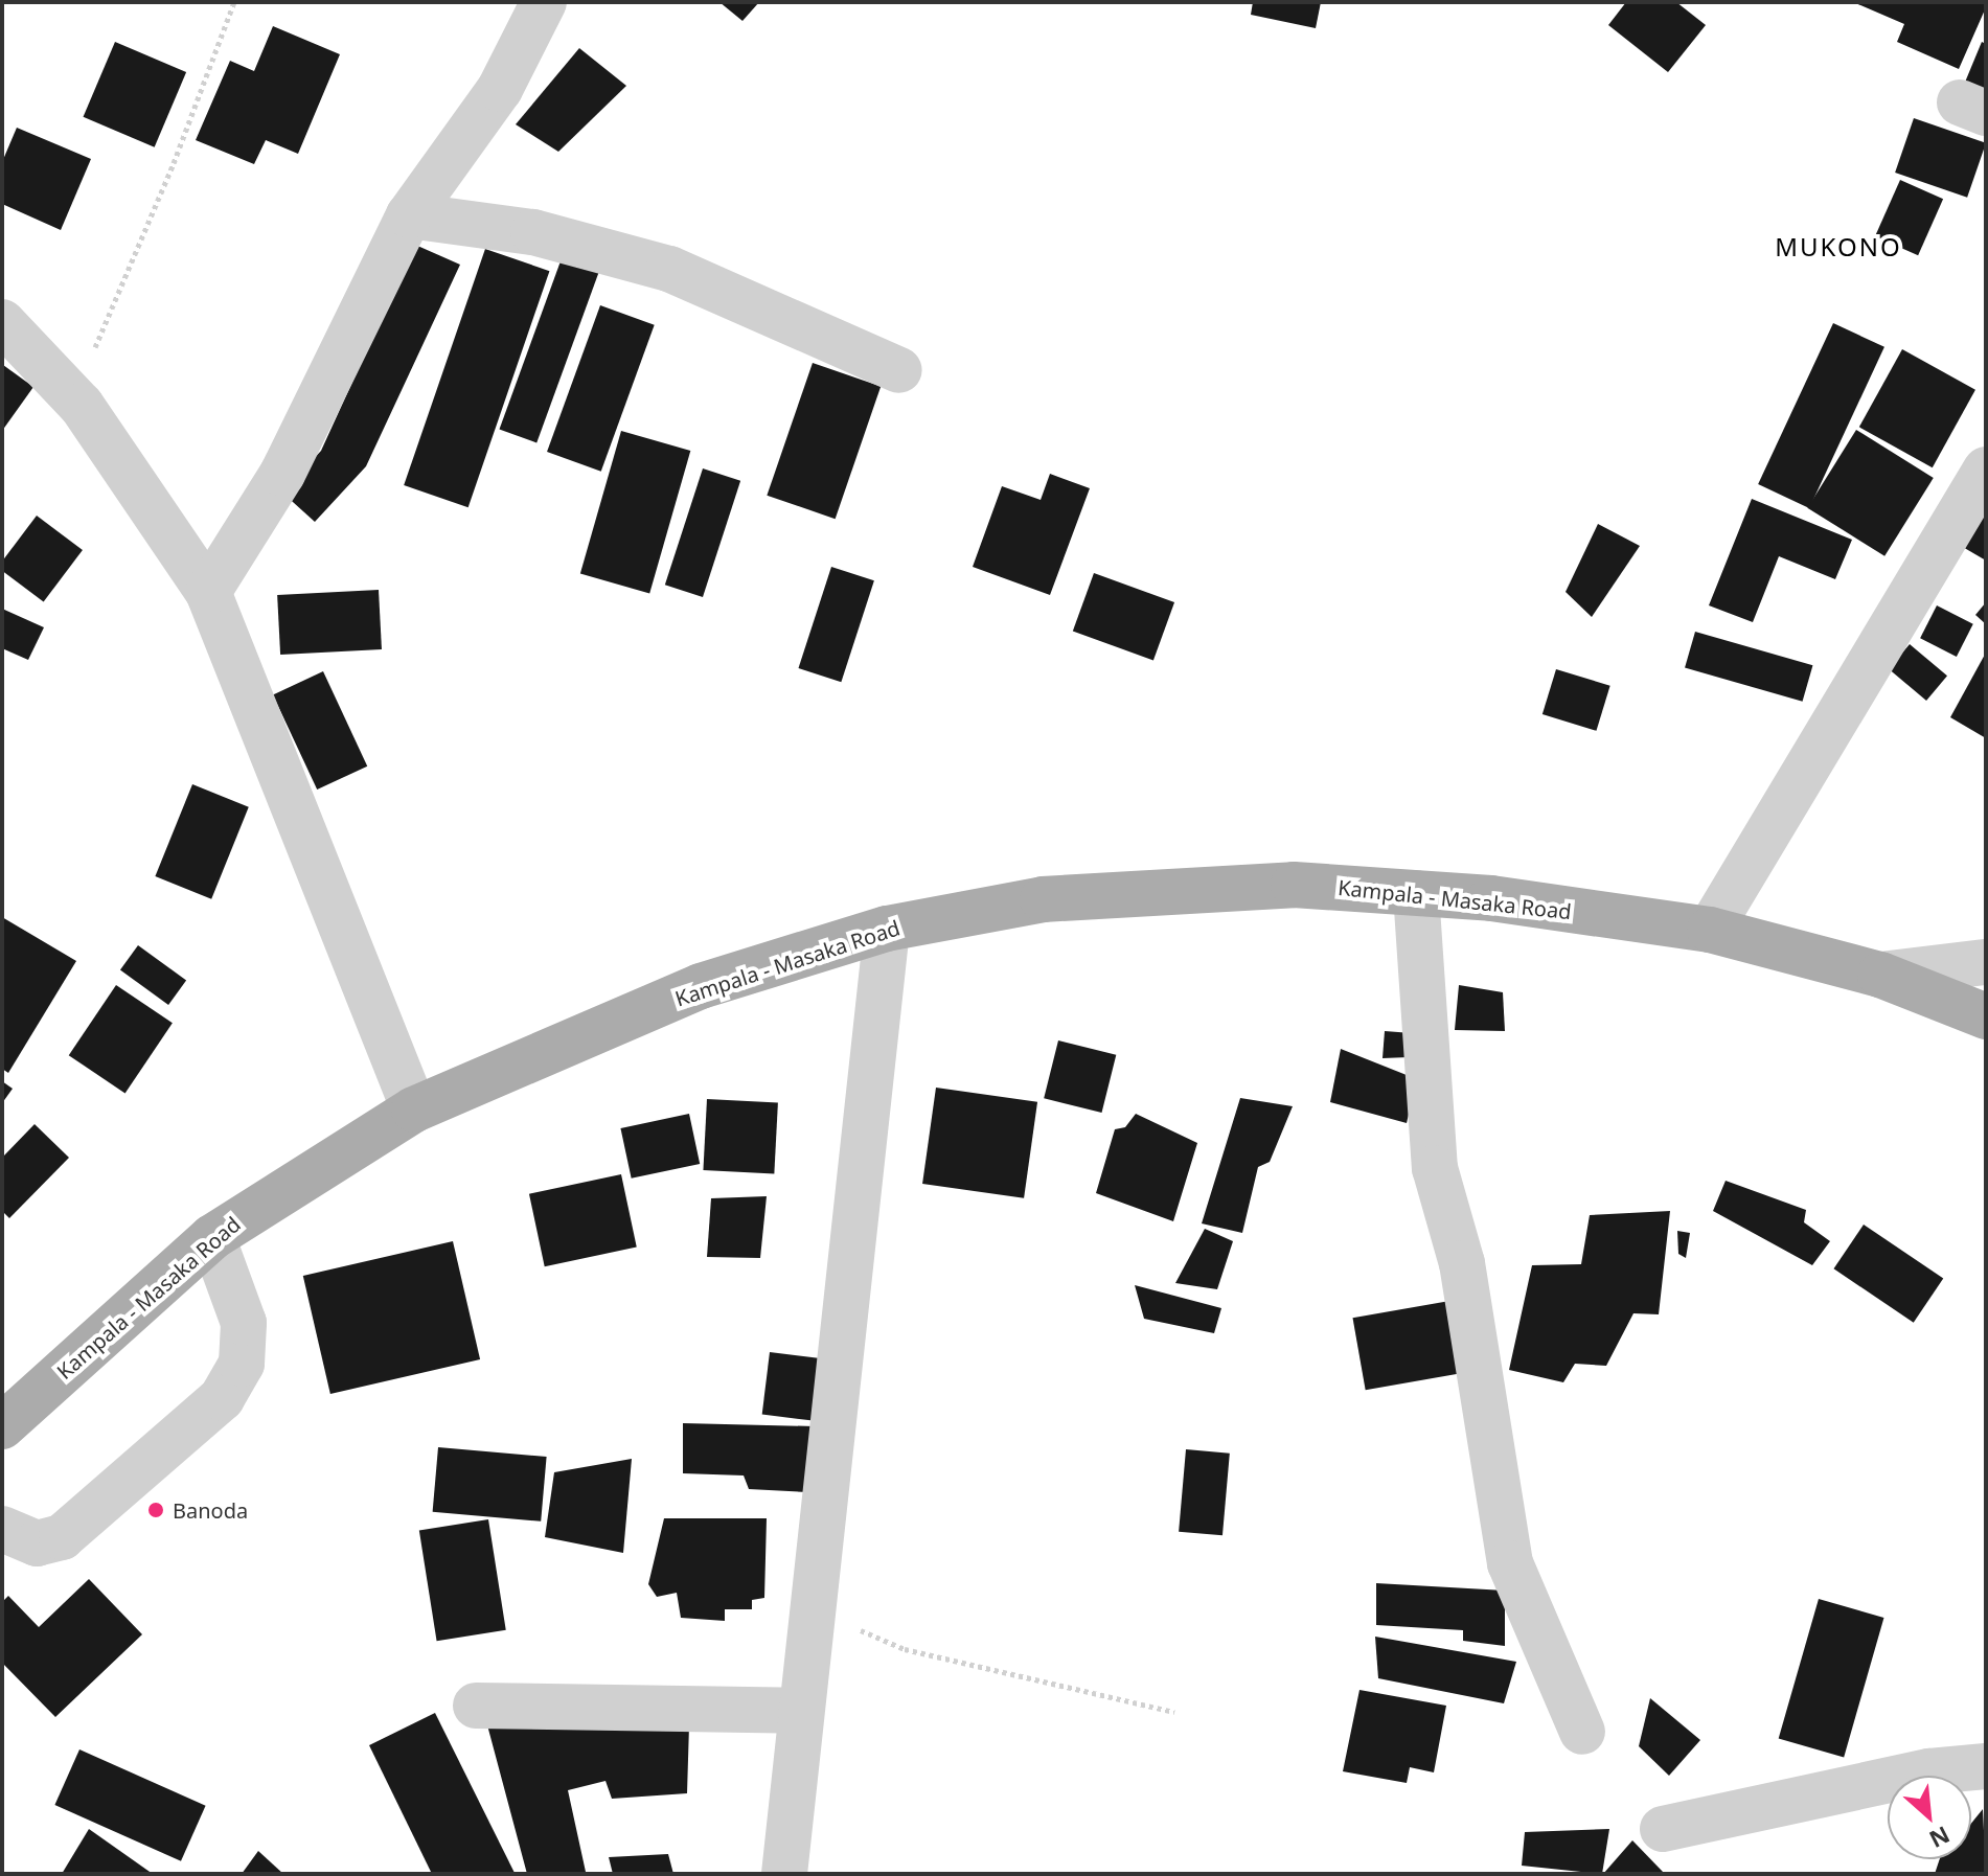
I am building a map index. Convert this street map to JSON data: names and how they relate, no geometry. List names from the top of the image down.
{
  "streets": {
    "main road": ["Kampala - Masaka Road"]
  },
  "districts": ["MUKONO"],
  "places": ["Banoda"],
  "north": "bottom right"
}
